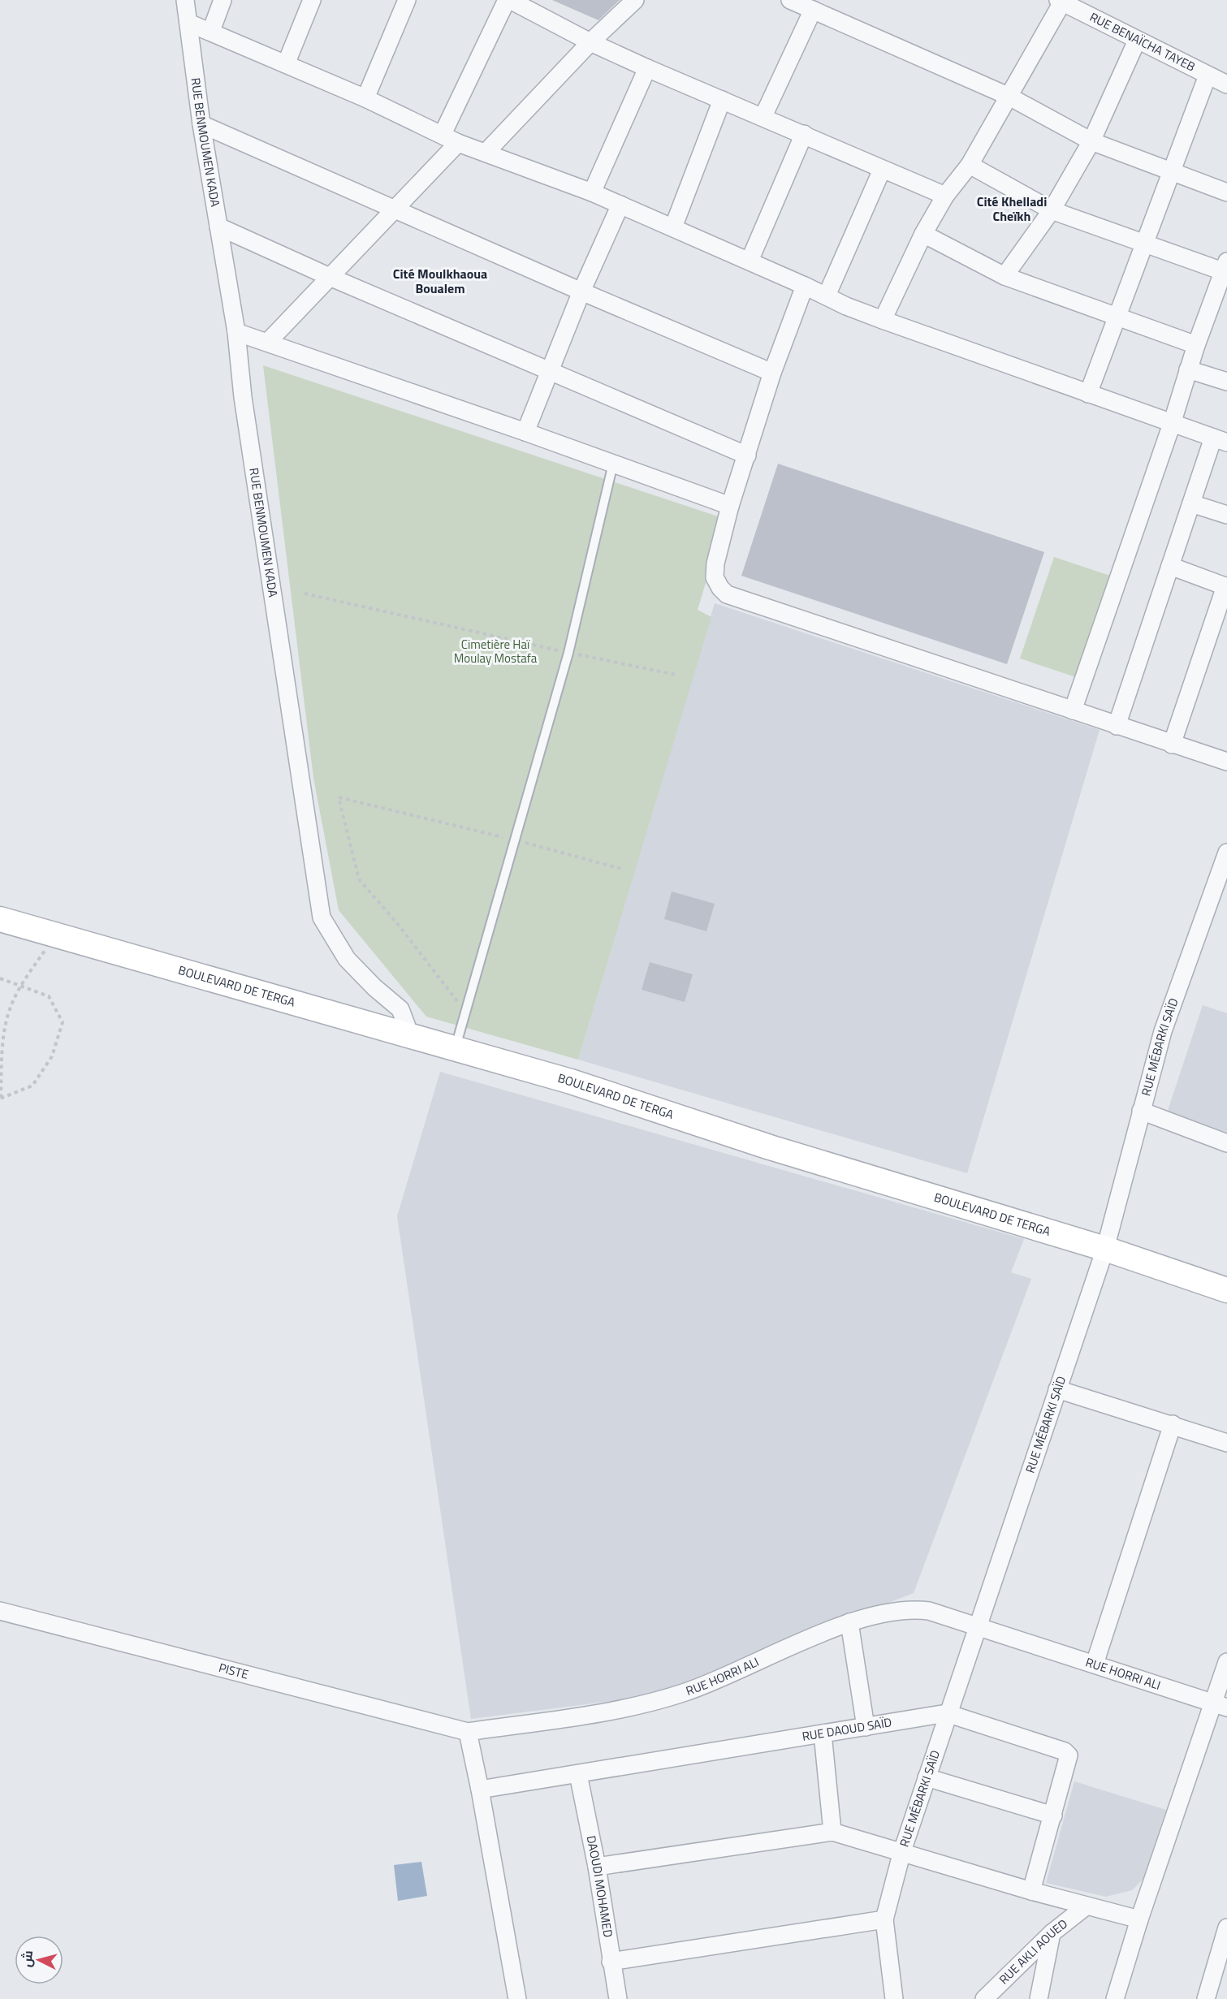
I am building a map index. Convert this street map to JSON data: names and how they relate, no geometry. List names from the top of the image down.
{
  "streets": {
    "main road": ["BOULEVARD DE TERGA"],
    "street": [
      "RUE BENAÏCHA TAYEB",
      "RUE BENMOUMEN KADA",
      "RUE MÉBARKI SAÏD",
      "PISTE",
      "RUE HORRI ALI",
      "RUE DAOUD SAÏD",
      "DAOUDI MOHAMED",
      "RUE AKLI AOUED"
    ]
  },
  "crossings": [
    ["RUE BENMOUMEN KADA", "BOULEVARD DE TERGA"],
    ["BOULEVARD DE TERGA", "RUE MÉBARKI SAÏD"],
    ["RUE MÉBARKI SAÏD", "RUE HORRI ALI"],
    ["RUE MÉBARKI SAÏD", "RUE DAOUD SAÏD"],
    ["PISTE", "RUE HORRI ALI"],
    ["RUE DAOUD SAÏD", "DAOUDI MOHAMED"]
  ],
  "districts": ["Cité Khelladi Cheïkh", "Cité Moulkhaoua Boualem"],
  "parks": ["Cimetière Haï Moulay Mostafa"],
  "north": "left"
}
